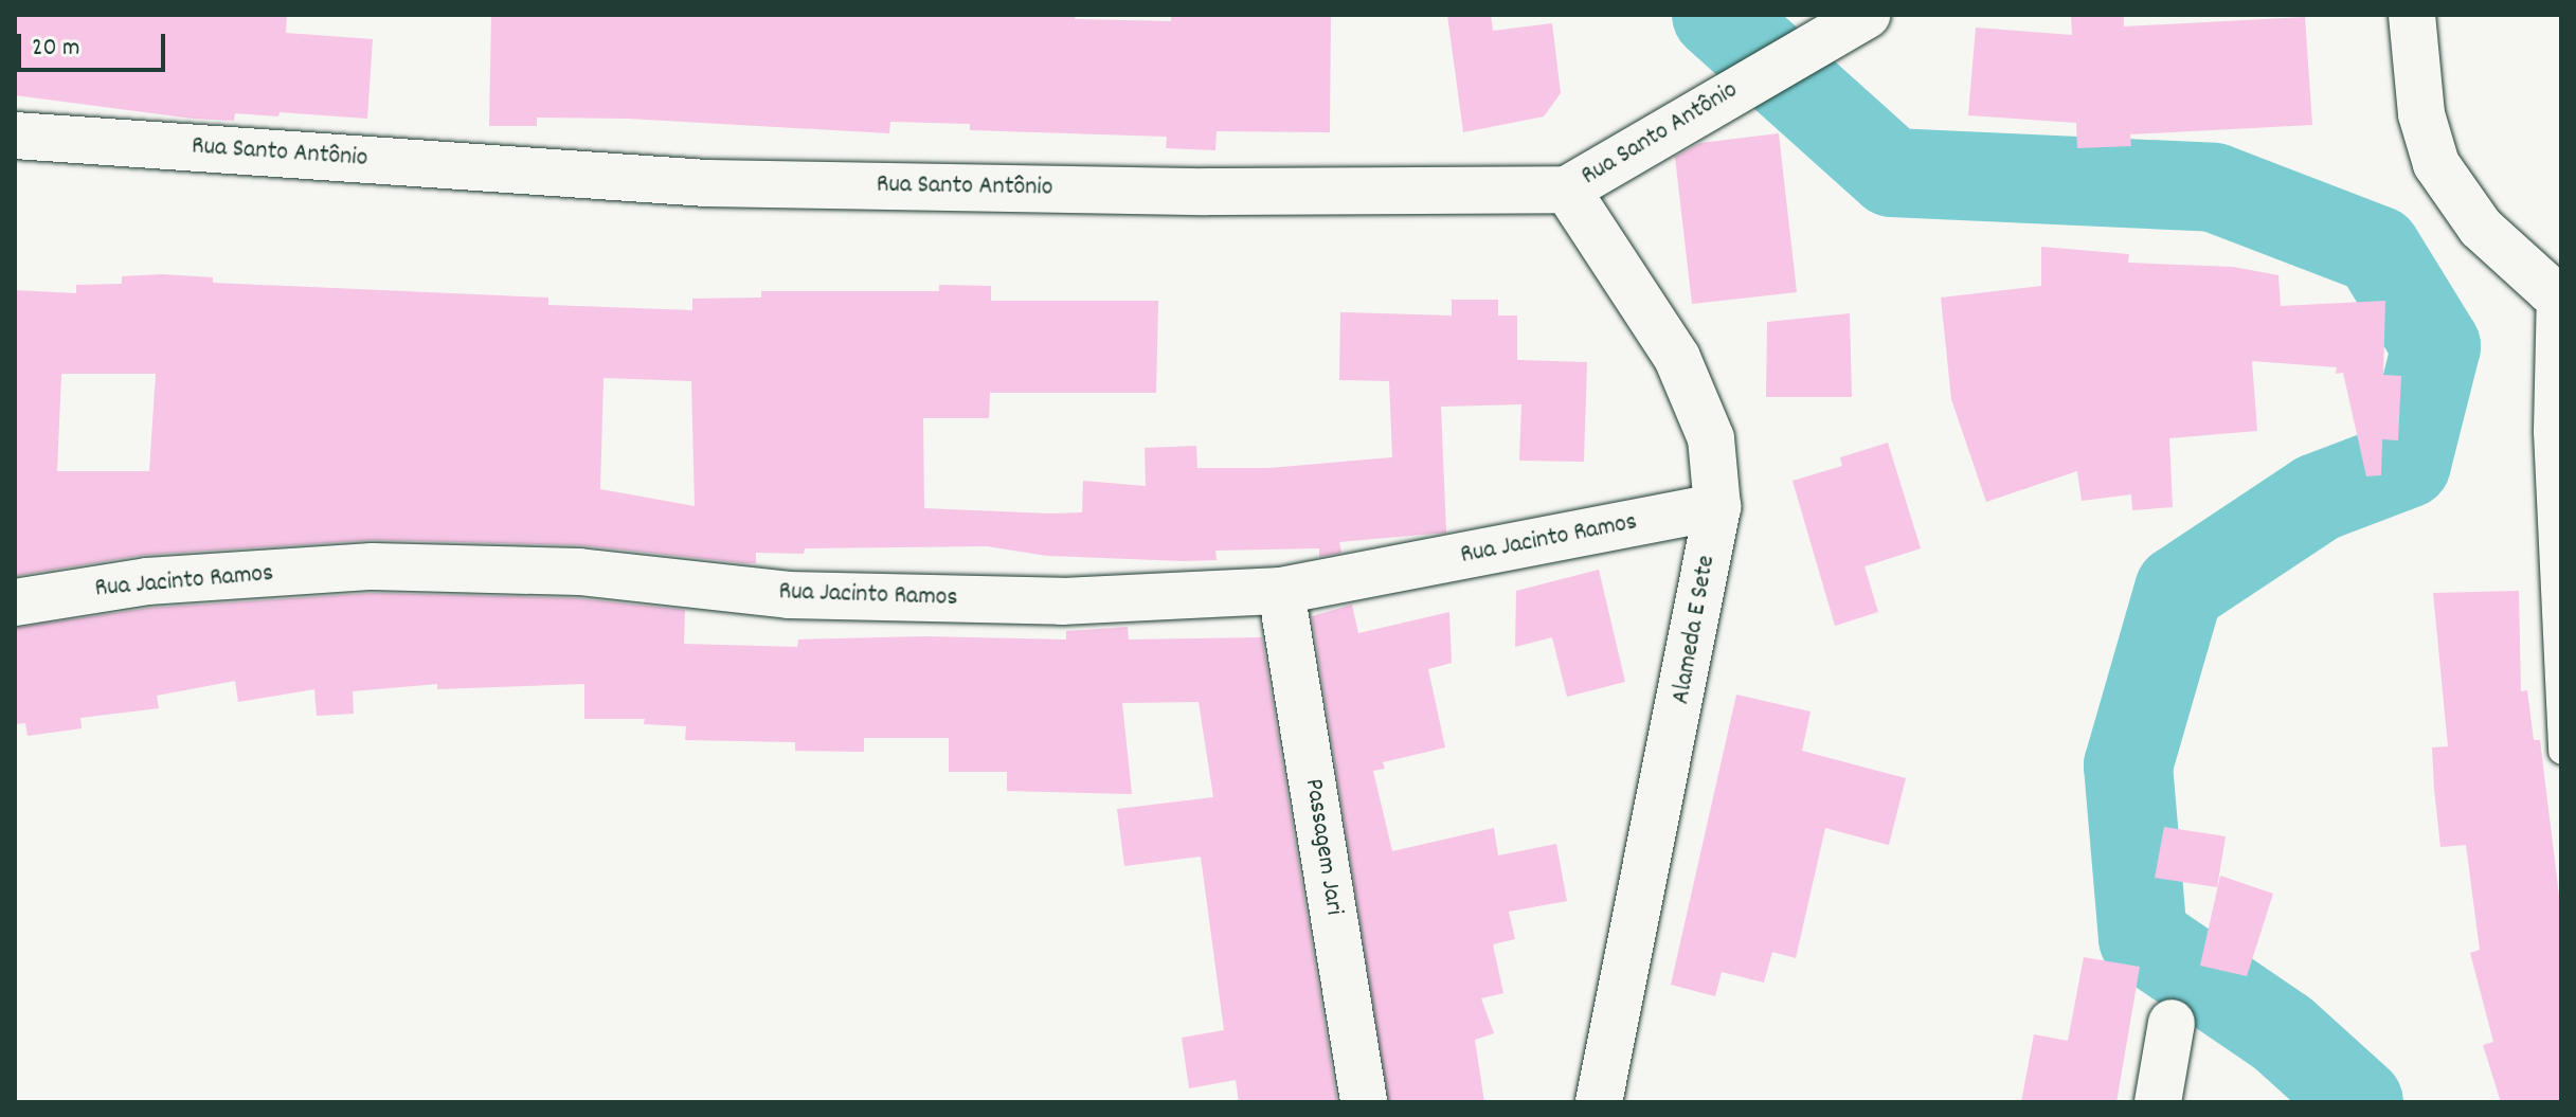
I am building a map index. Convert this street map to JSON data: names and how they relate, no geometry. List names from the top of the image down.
{
  "streets": {
    "street": [
      "Rua Santo Antônio",
      "Rua Jacinto Ramos",
      "Alameda E Sete",
      "Passagem Jari"
    ]
  },
  "crossings": [
    ["Rua Santo Antônio", "Alameda E Sete"],
    ["Rua Jacinto Ramos", "Alameda E Sete"],
    ["Rua Jacinto Ramos", "Passagem Jari"]
  ],
  "scale_bar": "20 m"
}
